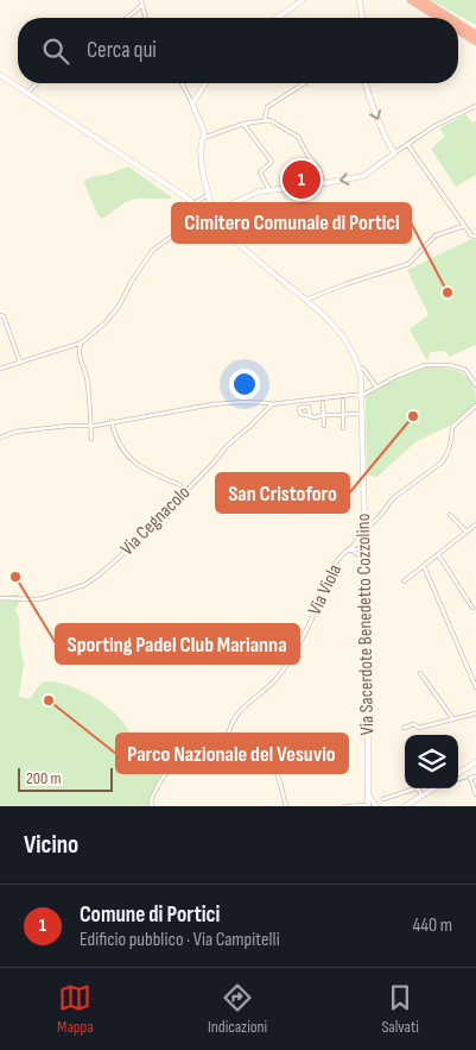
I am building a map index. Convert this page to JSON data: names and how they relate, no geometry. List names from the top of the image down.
{
  "streets": {
    "main road": ["Via Sacerdote Benedetto Cozzolino"],
    "street": ["Via Cegnacolo", "Via Viola"]
  },
  "crossings": [
    ["Via Viola", "Via Sacerdote Benedetto Cozzolino"]
  ],
  "places": [
    "Cimitero Comunale di Portici",
    "San Cristoforo",
    "Sporting Padel Club Marianna",
    "Parco Nazionale del Vesuvio"
  ],
  "scale_bar": "200 m",
  "page": {
    "search": "Cerca qui",
    "pins": "1",
    "scale": "200 m",
    "heading": "Vicino",
    "list": [
      {
        "mark": "1",
        "name": "Comune di Portici",
        "note": "Edificio pubblico · Via Campitelli",
        "value": "440 m"
      }
    ],
    "nav": ["Mappa", "Indicazioni", "Salvati"]
  }
}
